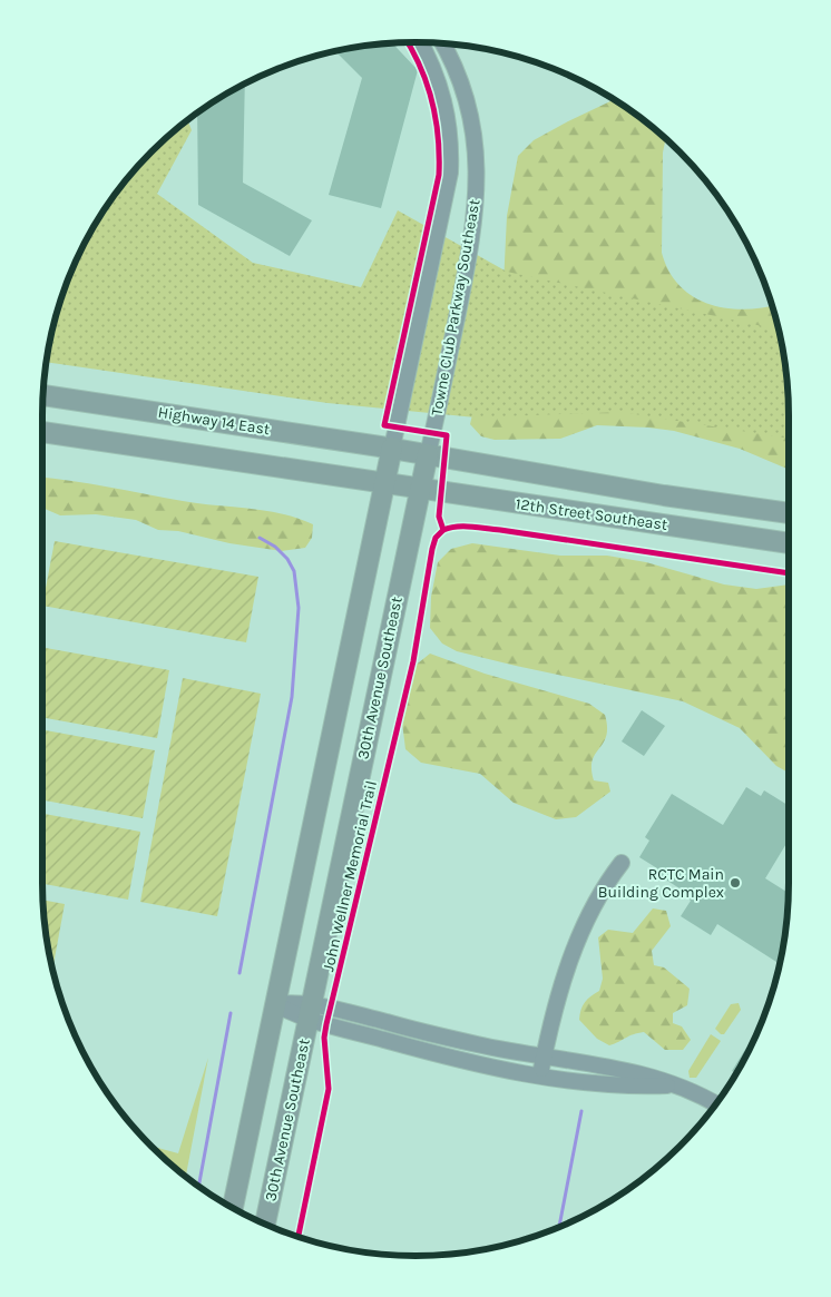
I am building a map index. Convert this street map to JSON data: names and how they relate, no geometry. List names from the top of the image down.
{
  "streets": {
    "main road": ["Highway 14 East", "12th Street Southeast", "30th Avenue Southeast"],
    "street": ["Towne Club Parkway Southeast"],
    "cycle path": ["John Wellner Memorial Trail"]
  },
  "crossings": [
    ["Towne Club Parkway Southeast", "Highway 14 East"],
    ["Towne Club Parkway Southeast", "12th Street Southeast"],
    ["Towne Club Parkway Southeast", "30th Avenue Southeast"],
    ["Highway 14 East", "12th Street Southeast"],
    ["12th Street Southeast", "30th Avenue Southeast"]
  ],
  "places": ["RCTC Main Building Complex"]
}
